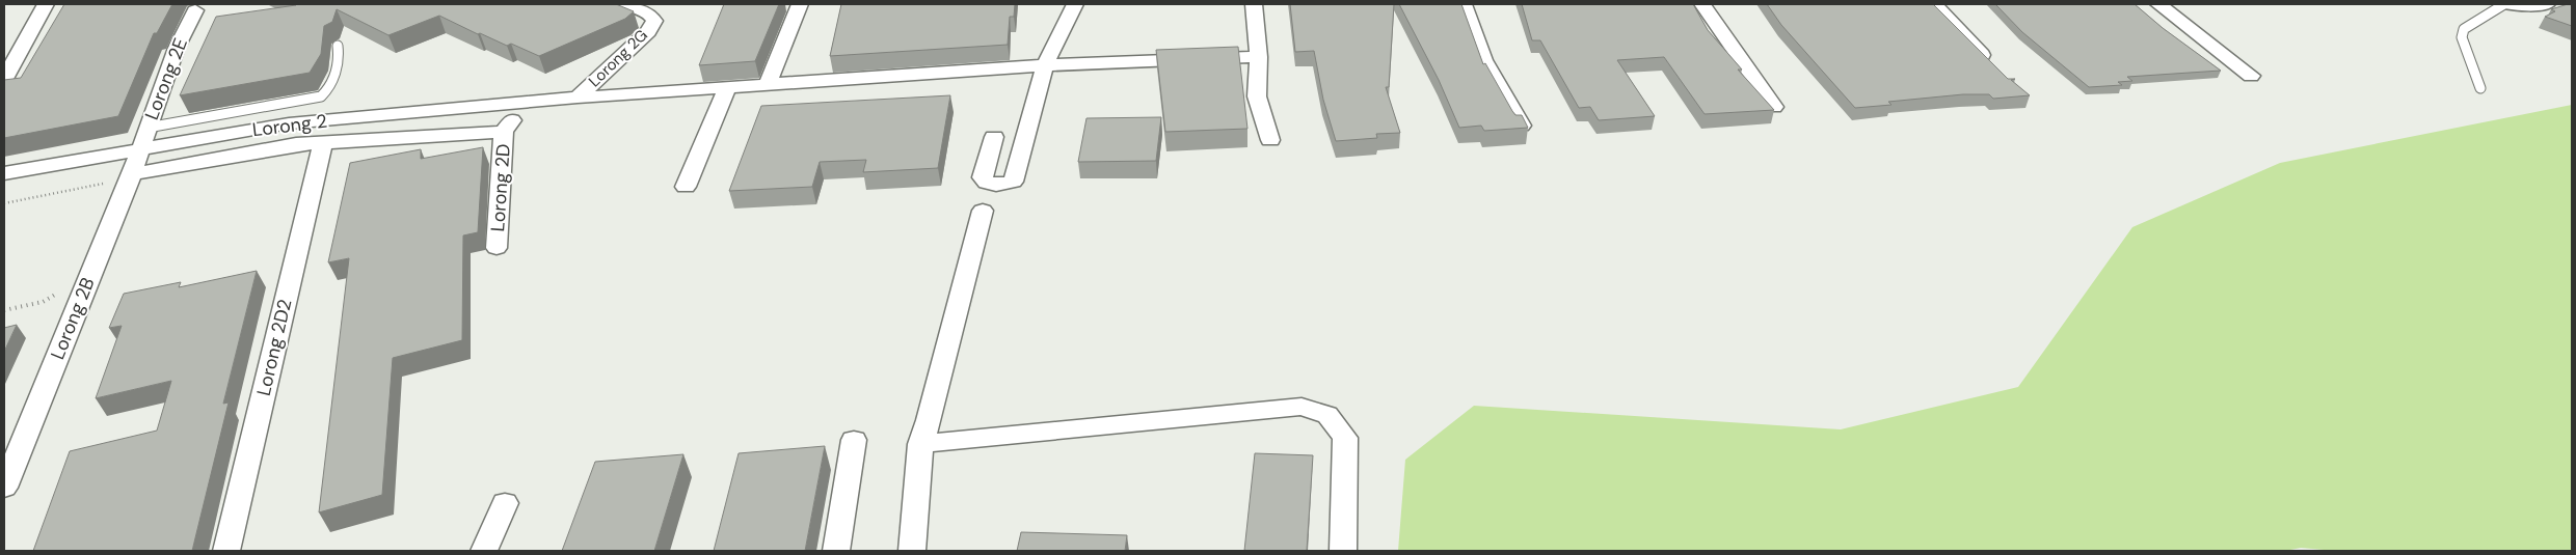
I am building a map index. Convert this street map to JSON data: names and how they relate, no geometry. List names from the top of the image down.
{
  "streets": {
    "street": [
      "Lorong 2G",
      "Lorong 2E",
      "Lorong 2",
      "Lorong 2D",
      "Lorong 2B",
      "Lorong 2D2"
    ]
  },
  "crossings": [
    ["Lorong 2G", "Lorong 2"],
    ["Lorong 2E", "Lorong 2"],
    ["Lorong 2E", "Lorong 2B"],
    ["Lorong 2", "Lorong 2D"],
    ["Lorong 2", "Lorong 2B"]
  ]
}
